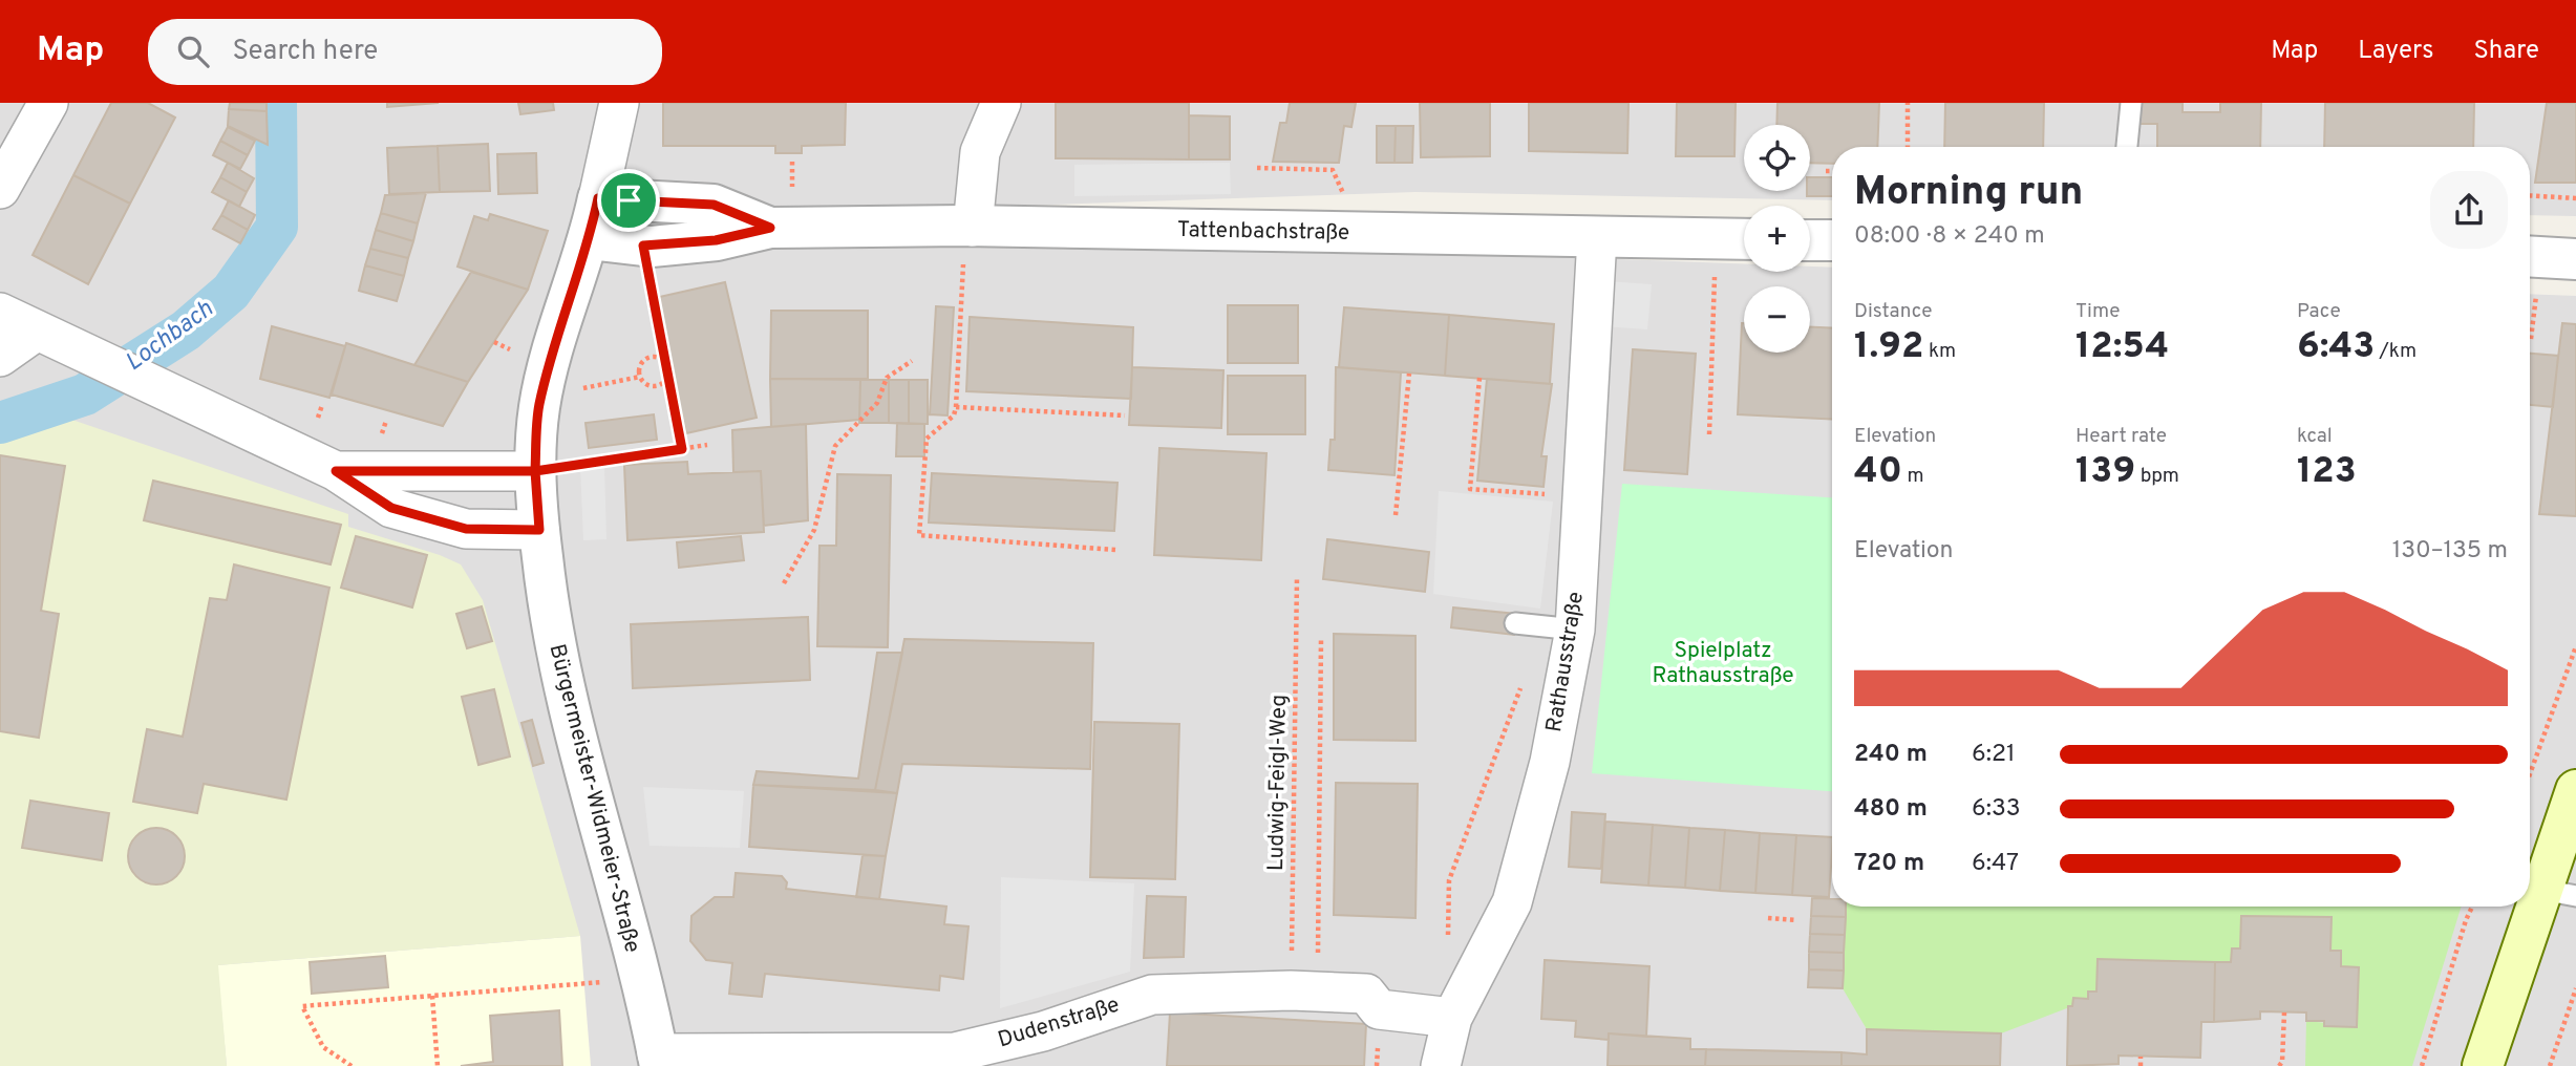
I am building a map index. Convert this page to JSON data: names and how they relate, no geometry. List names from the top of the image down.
{
  "streets": {
    "street": [
      "Tattenbachstraße",
      "Rathausstraße",
      "Bürgermeister-Widmeier-Straße",
      "Dudenstraße"
    ],
    "path": ["Ludwig-Feigl-Weg"]
  },
  "crossings": [
    ["Tattenbachstraße", "Rathausstraße"],
    ["Tattenbachstraße", "Bürgermeister-Widmeier-Straße"],
    ["Rathausstraße", "Dudenstraße"],
    ["Ludwig-Feigl-Weg", "Dudenstraße"],
    ["Bürgermeister-Widmeier-Straße", "Dudenstraße"]
  ],
  "water": ["Lochbach"],
  "parks": ["Spielplatz Rathausstraße"],
  "page": {
    "header": "Map",
    "search": "Search here",
    "nav": ["Map", "Layers", "Share"],
    "map_buttons": ["+", "−"],
    "heading": ["Morning run", "08:00 · 8 × 240 m"],
    "stats": [
      ["Distance", "1.92 km"],
      ["Time", "12:54"],
      ["Pace", "6:43 /km"],
      ["Elevation", "40 m"],
      ["Heart rate", "139 bpm"],
      ["kcal", "123"]
    ],
    "chart": ["Elevation", "130–135 m"],
    "list": [
      {
        "name": "240 m",
        "note": "6:21"
      },
      {
        "name": "480 m",
        "note": "6:33"
      },
      {
        "name": "720 m",
        "note": "6:47"
      }
    ]
  }
}
